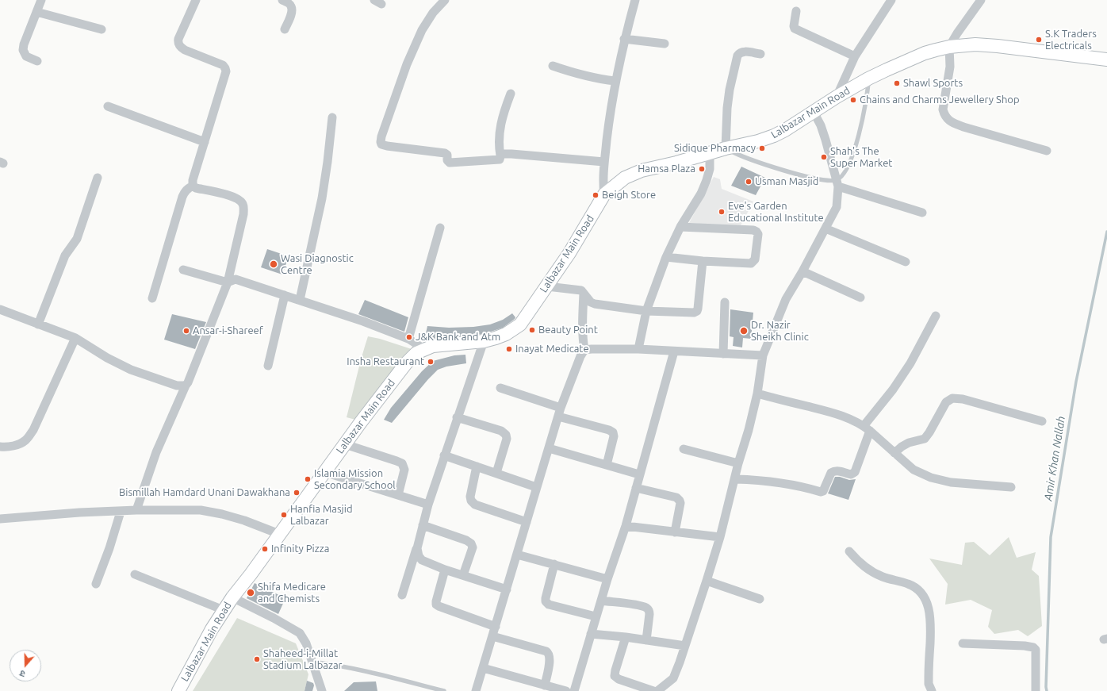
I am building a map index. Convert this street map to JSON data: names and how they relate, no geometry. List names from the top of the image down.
{
  "streets": {
    "main road": ["Lalbazar Main Road"]
  },
  "water": ["Amir Khan Nallah"],
  "places": [
    "S.K Traders Electricals",
    "Shawl Sports",
    "Chains and Charms Jewellery Shop",
    "Sidique Pharmacy",
    "Shah's The Super Market",
    "Hamsa Plaza",
    "Usman Masjid",
    "Beigh Store",
    "Eve's Garden Educational Institute",
    "Wasi Diagnostic Centre",
    "Beauty Point",
    "Ansar-i-Shareef",
    "Dr. Nazir Sheikh Clinic",
    "J&K Bank and Atm",
    "Inayat Medicate",
    "Insha Restaurant",
    "Islamia Mission Secondary School",
    "Bismillah Hamdard Unani Dawakhana",
    "Hanfia Masjid Lalbazar",
    "Infinity Pizza",
    "Shifa Medicare and Chemists",
    "Shaheed-i-Millat Stadium Lalbazar"
  ],
  "north": "bottom"
}
